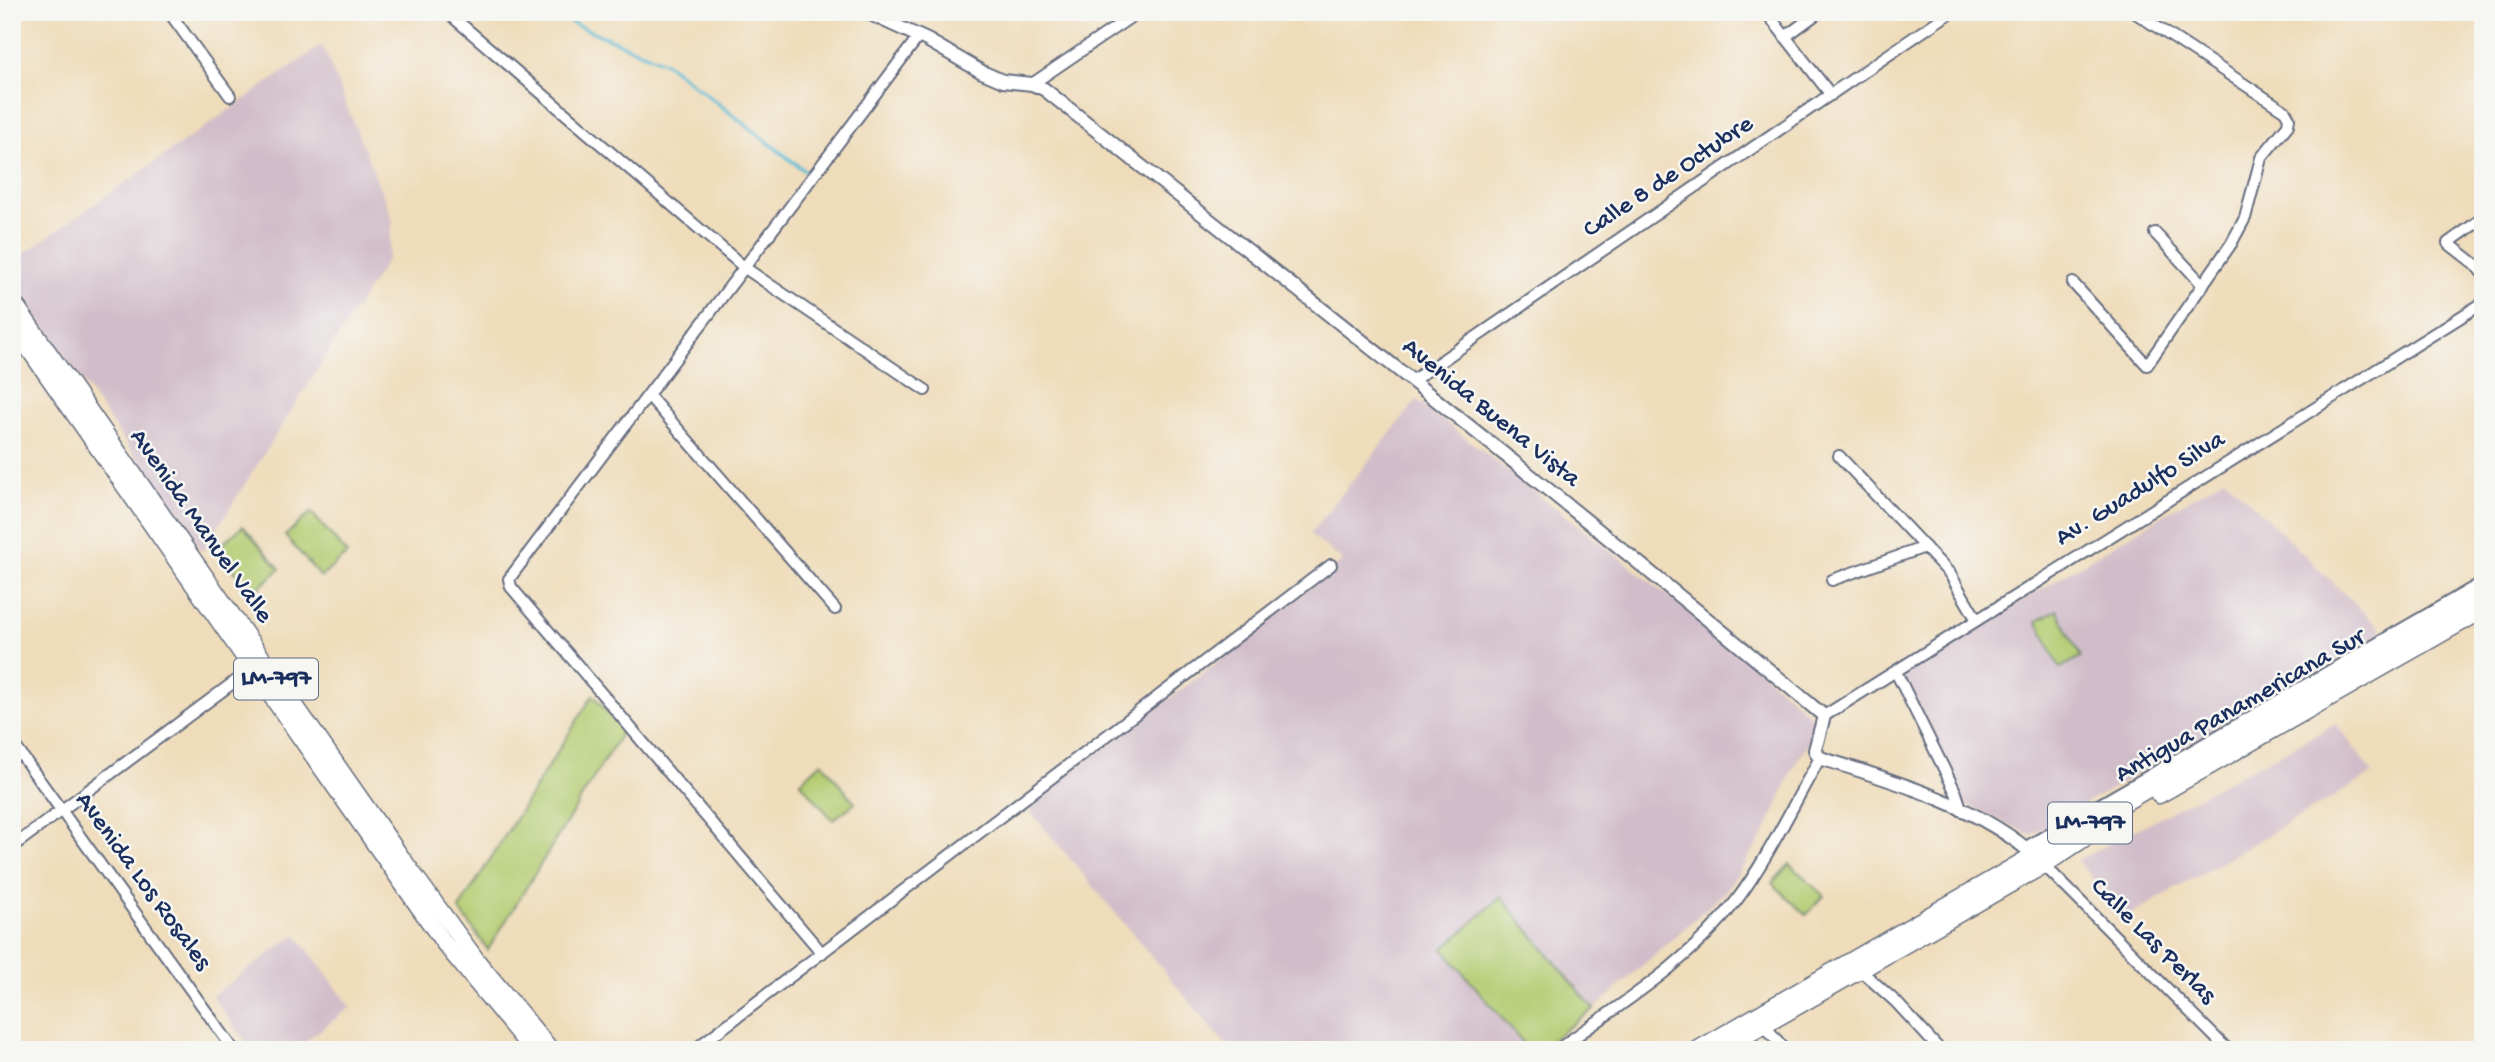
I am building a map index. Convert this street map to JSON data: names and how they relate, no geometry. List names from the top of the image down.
{
  "streets": {
    "main road": ["Avenida Manuel Valle", "LM-797", "Antigua Panamericana Sur"],
    "street": [
      "Calle 8 de Octubre",
      "Avenida Buena Vista",
      "Av. Guadulfo Silva",
      "Avenida Los Rosales",
      "Calle Las Perlas"
    ]
  },
  "crossings": [
    ["Calle 8 de Octubre", "Avenida Buena Vista"],
    ["Avenida Buena Vista", "Av. Guadulfo Silva"],
    ["Antigua Panamericana Sur", "Calle Las Perlas"]
  ]
}
